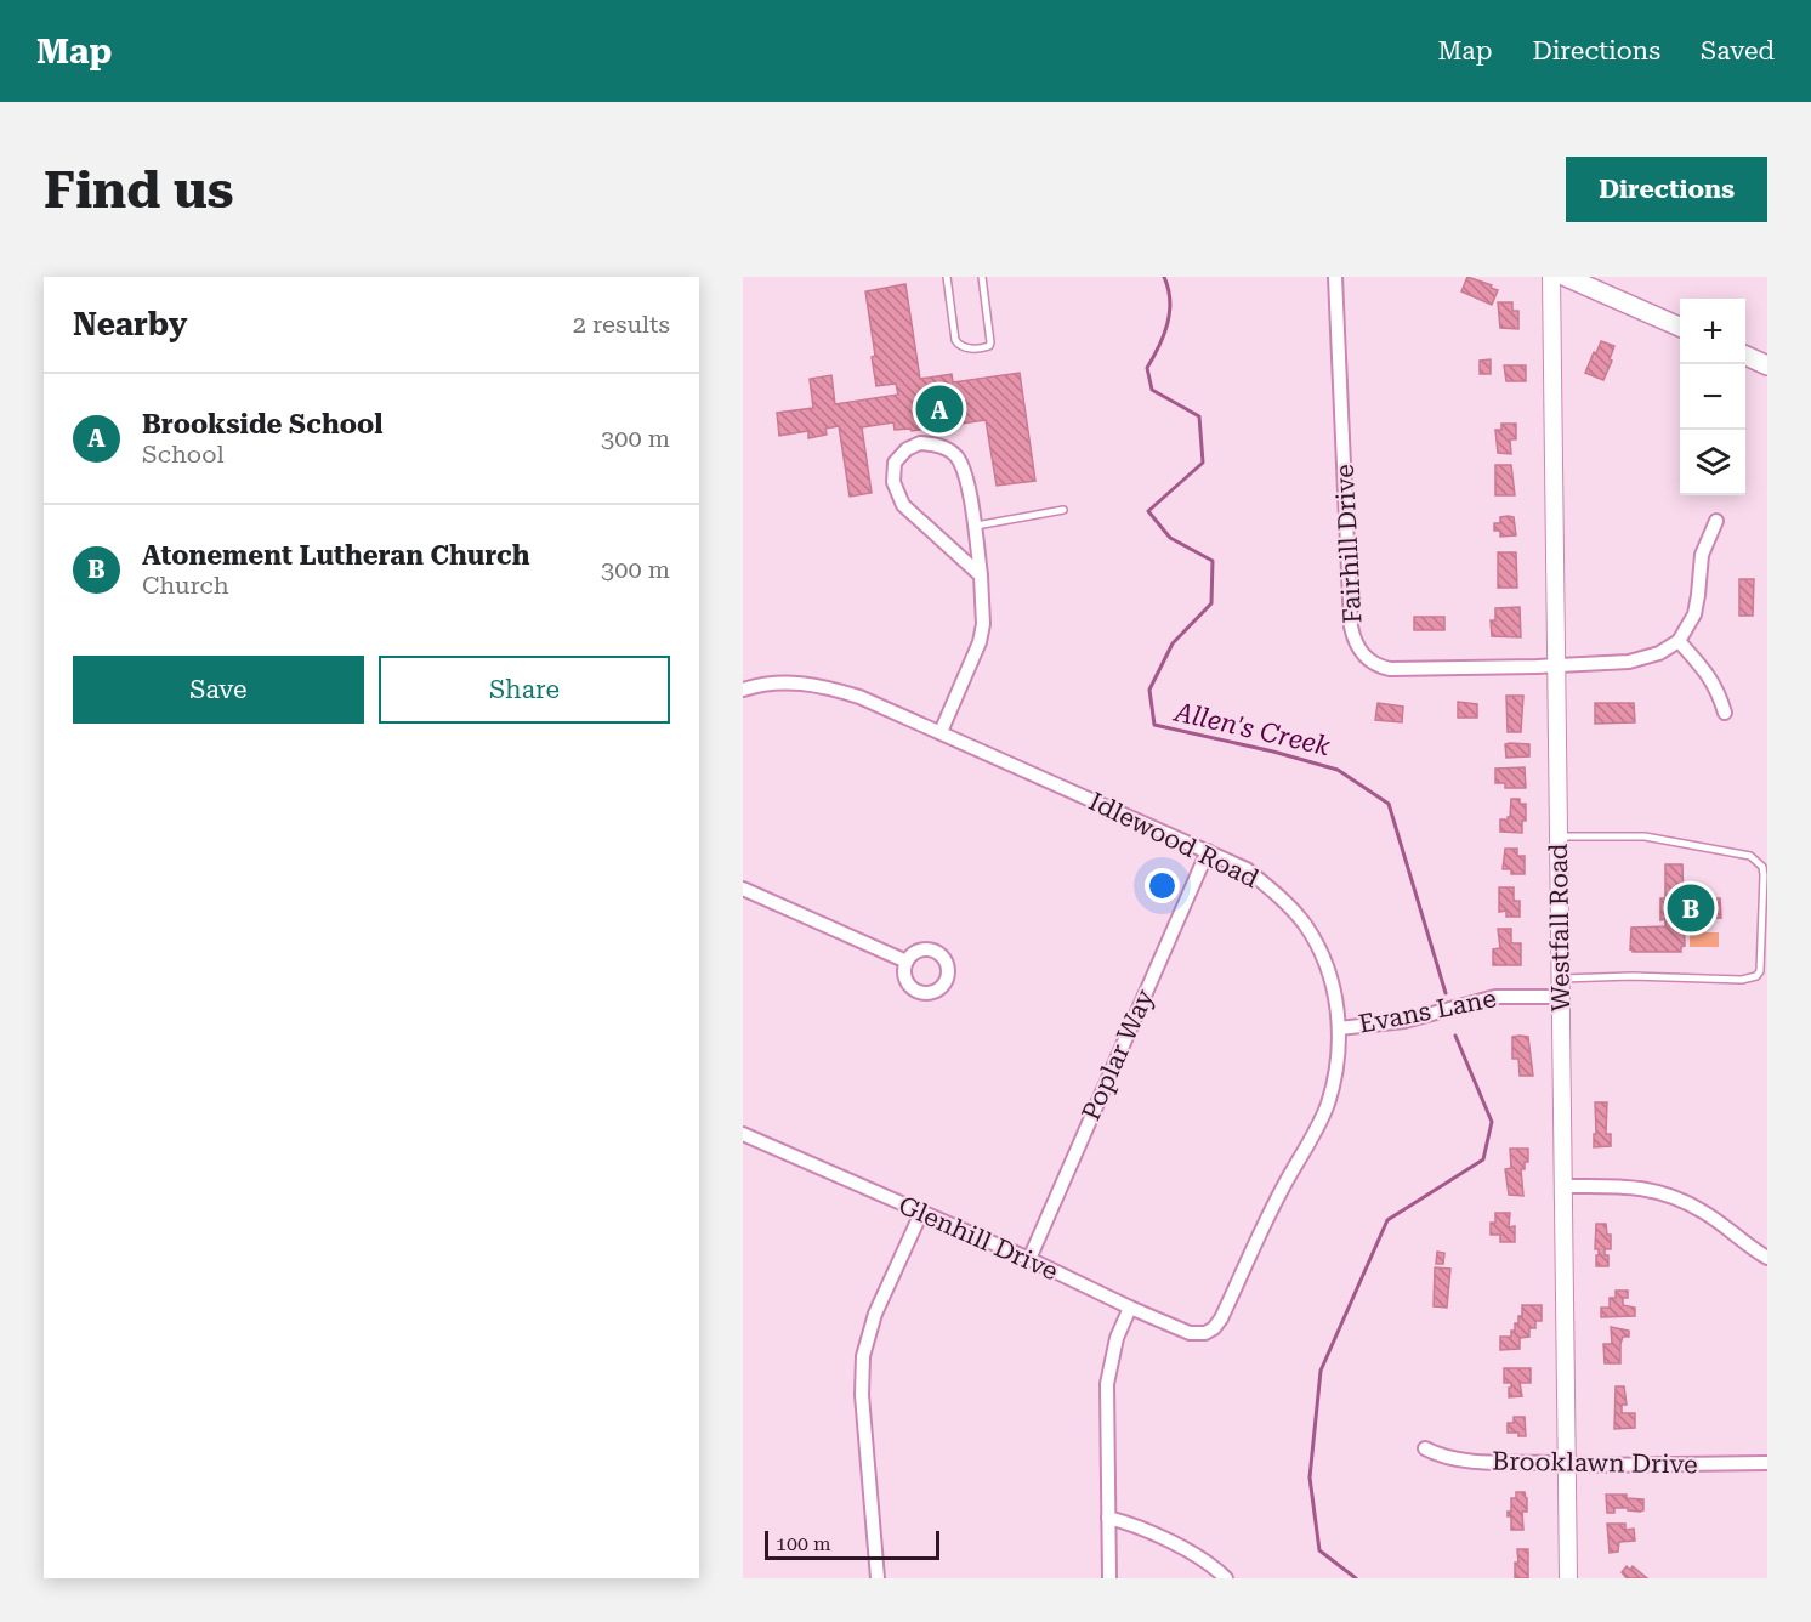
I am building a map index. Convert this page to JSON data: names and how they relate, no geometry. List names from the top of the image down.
{
  "streets": {
    "street": [
      "Fairhill Drive",
      "Idlewood Road",
      "Westfall Road",
      "Evans Lane",
      "Poplar Way",
      "Glenhill Drive",
      "Brooklawn Drive"
    ]
  },
  "crossings": [
    ["Fairhill Drive", "Westfall Road"],
    ["Idlewood Road", "Evans Lane"],
    ["Idlewood Road", "Poplar Way"],
    ["Idlewood Road", "Glenhill Drive"],
    ["Westfall Road", "Evans Lane"],
    ["Westfall Road", "Brooklawn Drive"],
    ["Poplar Way", "Glenhill Drive"]
  ],
  "water": ["Allen's Creek"],
  "scale_bar": "100 m",
  "page": {
    "header": "Map",
    "nav": ["Map", "Directions", "Saved"],
    "buttons": [
      "Directions",
      ["Save", "Share"]
    ],
    "title": "Find us",
    "heading": ["Nearby", "2 results"],
    "map_buttons": ["+", "−"],
    "list": [
      {
        "mark": "A",
        "name": "Brookside School",
        "note": "School",
        "value": "300 m"
      },
      {
        "mark": "B",
        "name": "Atonement Lutheran Church",
        "note": "Church",
        "value": "300 m"
      }
    ],
    "pins": ["A", "B"],
    "scale": "100 m"
  }
}
